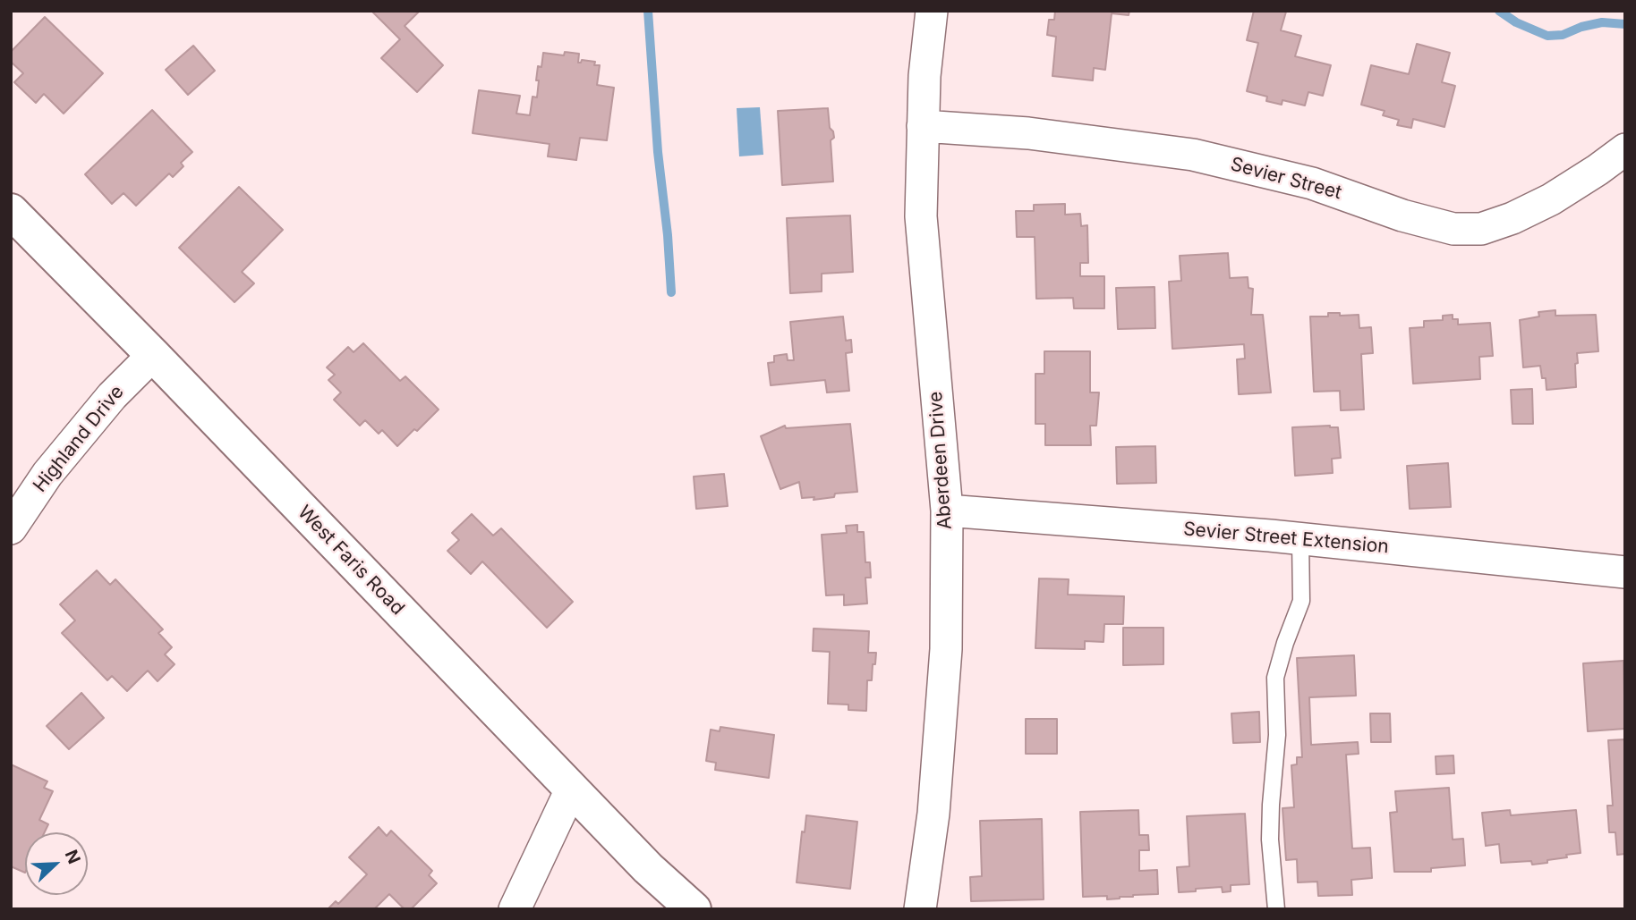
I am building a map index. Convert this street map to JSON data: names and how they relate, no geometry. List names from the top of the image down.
{
  "streets": {
    "main road": ["West Faris Road"],
    "street": [
      "Sevier Street",
      "Highland Drive",
      "Aberdeen Drive",
      "Sevier Street Extension"
    ]
  },
  "crossings": [
    ["Sevier Street", "Aberdeen Drive"],
    ["Highland Drive", "West Faris Road"],
    ["Aberdeen Drive", "Sevier Street Extension"]
  ],
  "north": "top right"
}
